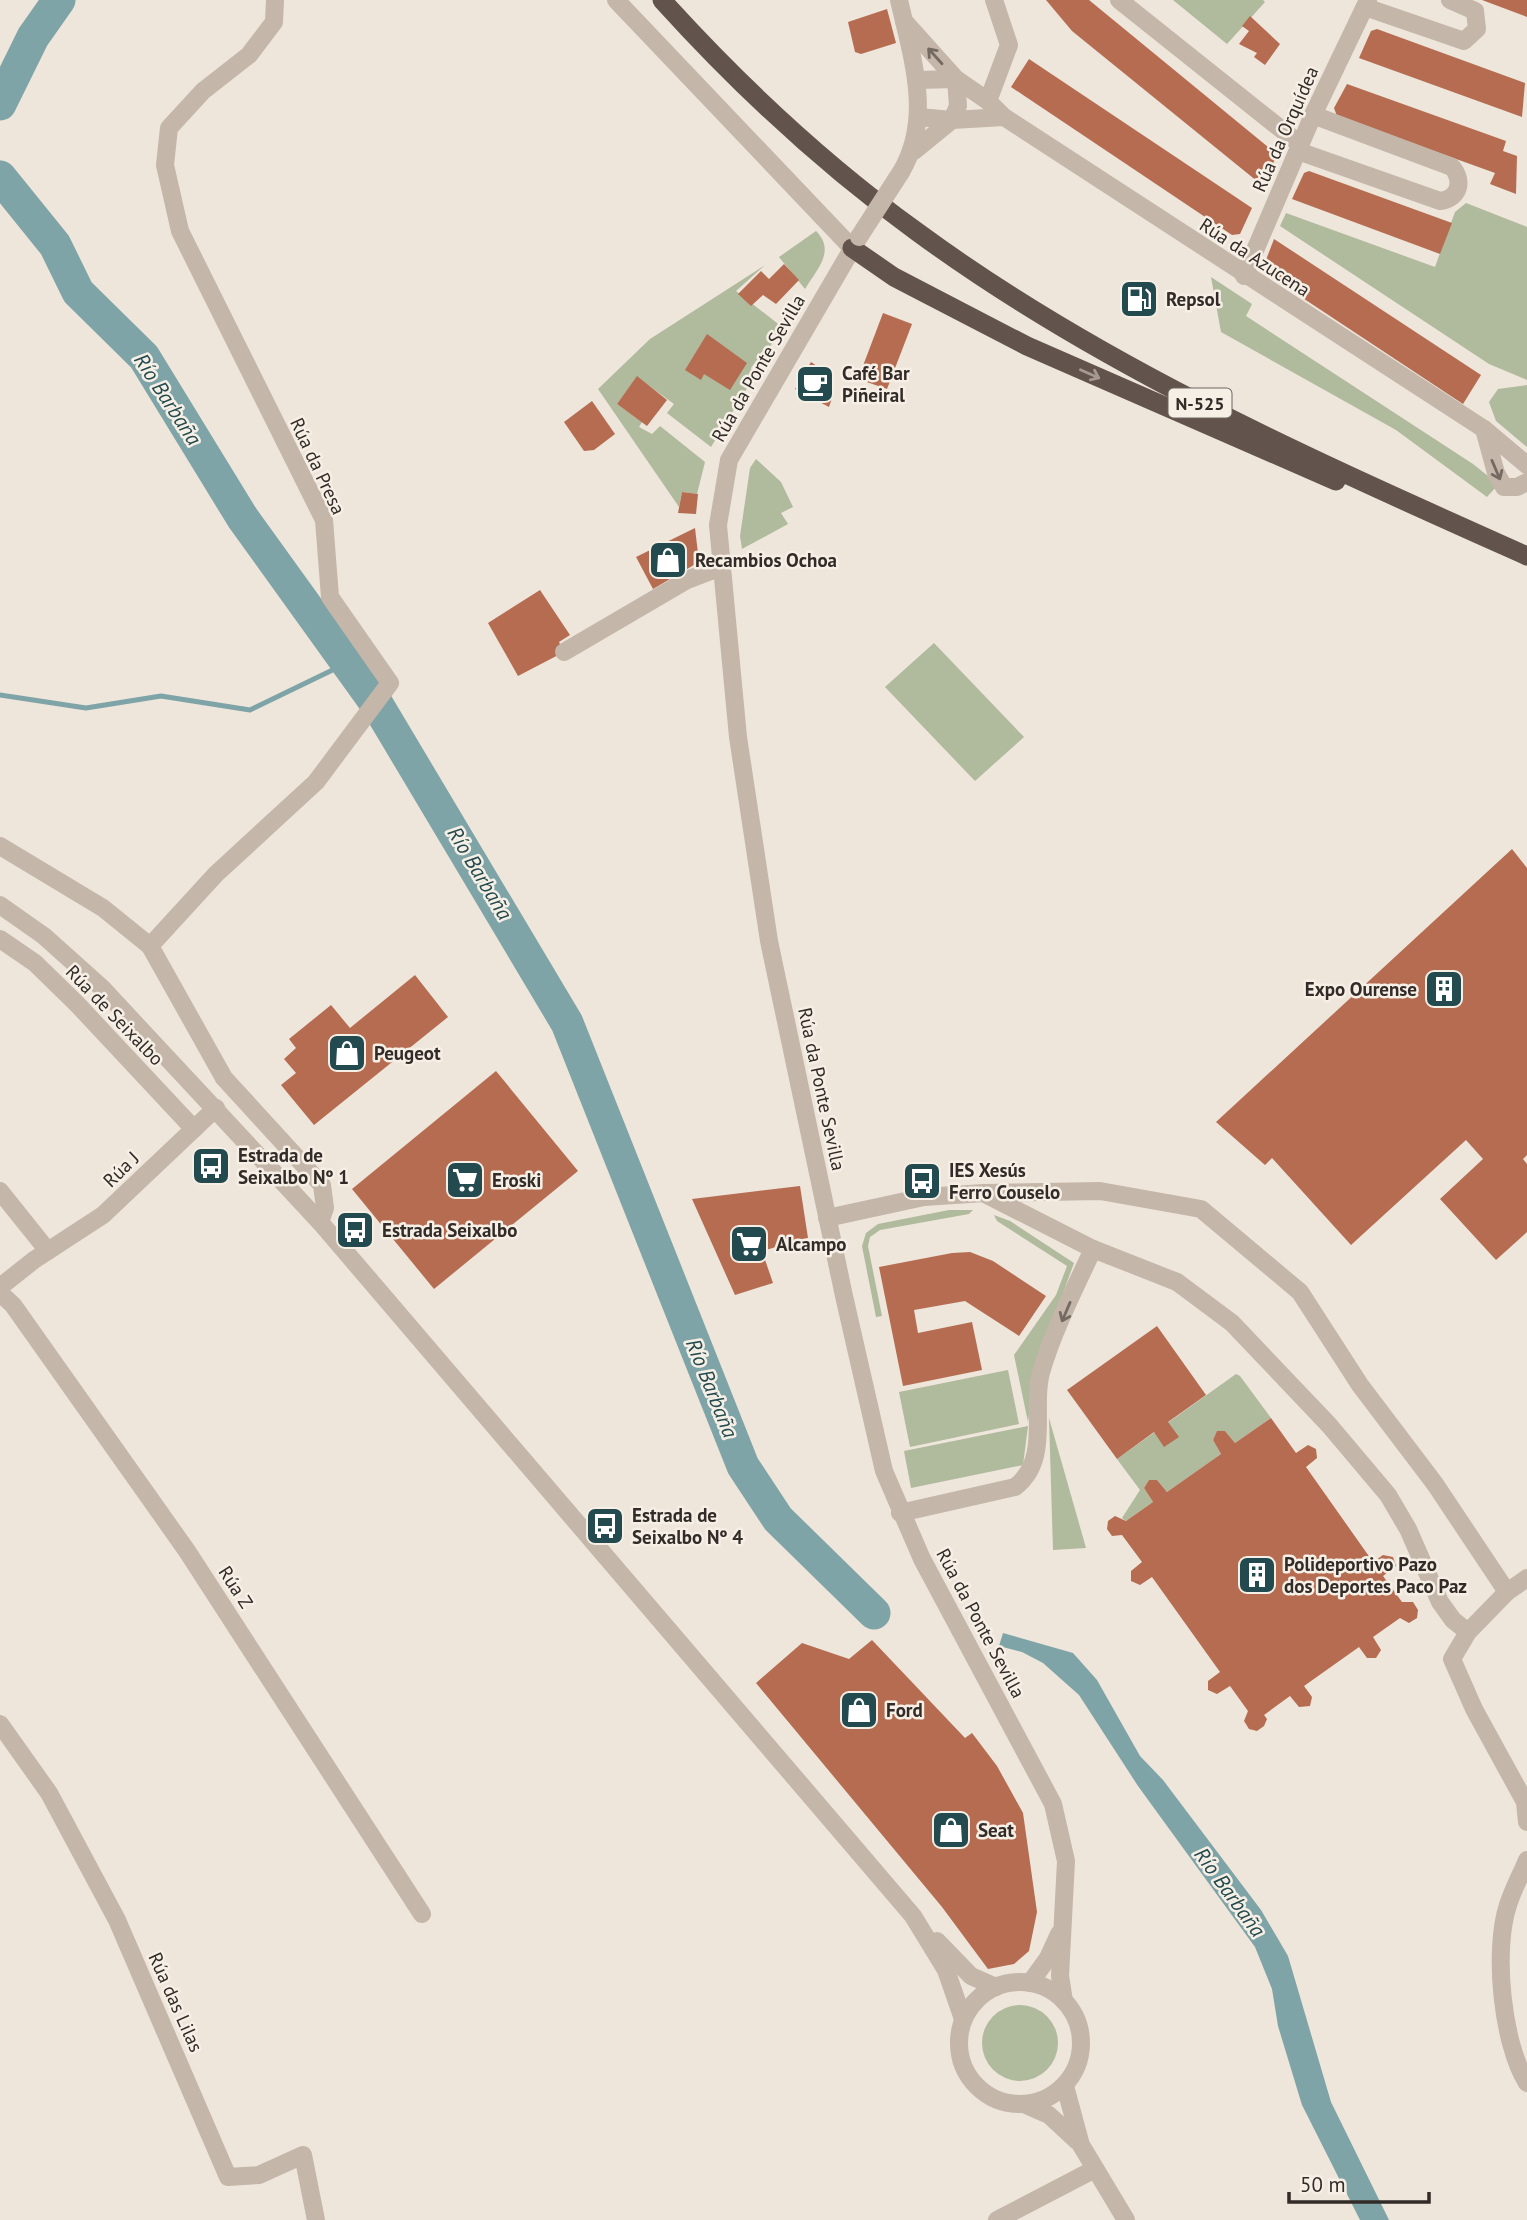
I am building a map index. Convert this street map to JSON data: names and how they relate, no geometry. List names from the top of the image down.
{
  "streets": {
    "highway": ["N-525"],
    "street": [
      "Rúa da Orquídea",
      "Rúa da Azucena",
      "Rúa da Ponte Sevilla",
      "Rúa da Presa",
      "Rúa de Seixalbo",
      "Rúa J",
      "Rúa Z",
      "Rúa das Lilas"
    ]
  },
  "crossings": [
    ["Rúa da Orquídea", "Rúa da Azucena"],
    ["Rúa da Ponte Sevilla", "N-525"],
    ["Rúa de Seixalbo", "Rúa J"]
  ],
  "water": ["Río Barbaña"],
  "places": {
    "fuel station": ["Repsol"],
    "cafe": ["Café Bar Piñeiral"],
    "shop": [
      "Recambios Ochoa",
      "Peugeot",
      "Ford",
      "Seat"
    ],
    "building": ["Expo Ourense", "Polideportivo Pazo dos Deportes Paco Paz"],
    "bus stop": [
      "Estrada de Seixalbo Nº 1",
      "IES Xesús Ferro Couselo",
      "Estrada Seixalbo",
      "Estrada de Seixalbo Nº 4"
    ],
    "supermarket": ["Eroski", "Alcampo"]
  },
  "scale_bar": "50 m"
}
